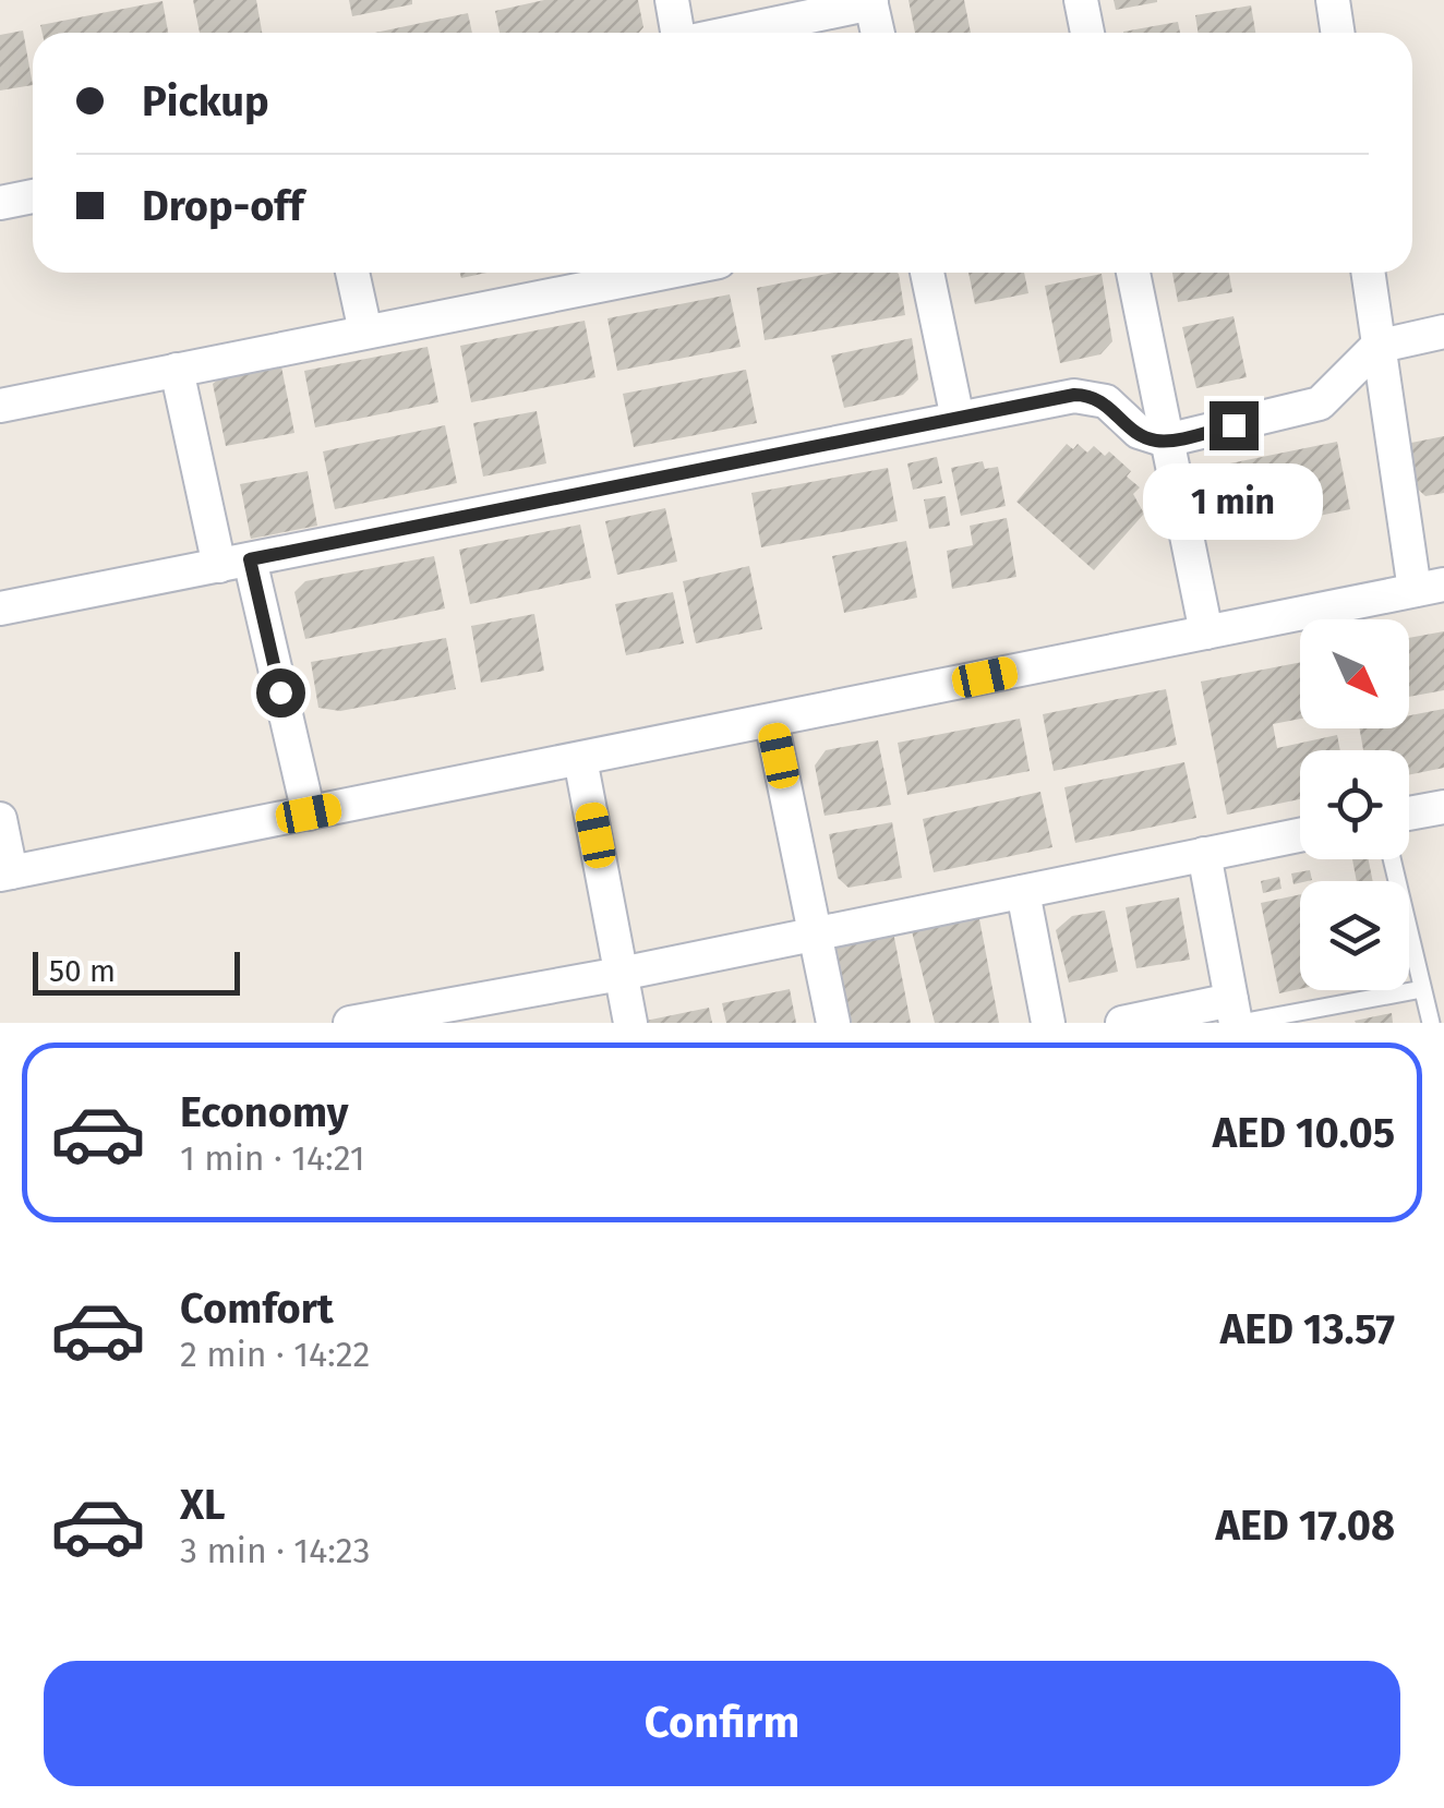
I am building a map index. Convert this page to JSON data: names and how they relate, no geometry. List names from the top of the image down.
{
  "scale_bar": "50 m",
  "north": "bottom right",
  "page": {
    "banner": ["Pickup", "Drop-off"],
    "bubble": "1 min",
    "scale": "50 m",
    "list": [
      {
        "name": "Economy",
        "note": "1 min · 14:21",
        "value": "AED 10.05"
      },
      {
        "name": "Comfort",
        "note": "2 min · 14:22",
        "value": "AED 13.57"
      },
      {
        "name": "XL",
        "note": "3 min · 14:23",
        "value": "AED 17.08"
      }
    ],
    "buttons": "Confirm"
  }
}
